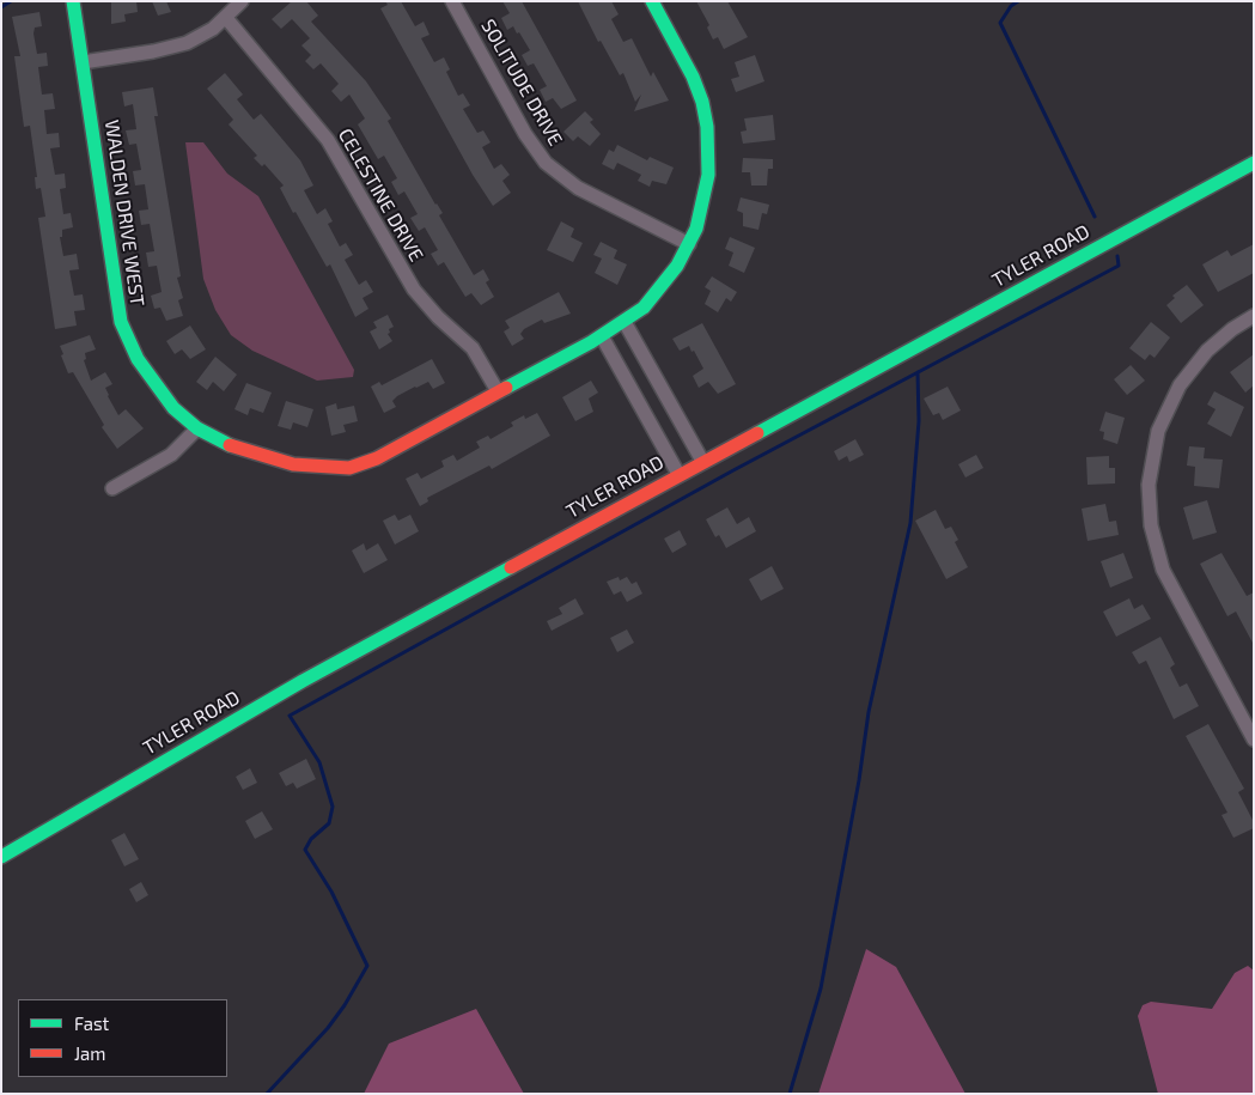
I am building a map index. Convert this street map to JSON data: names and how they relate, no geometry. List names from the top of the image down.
{
  "streets": {
    "street": [
      "SOLITUDE DRIVE",
      "CELESTINE DRIVE",
      "WALDEN DRIVE WEST",
      "TYLER ROAD"
    ]
  },
  "crossings": [
    ["SOLITUDE DRIVE", "WALDEN DRIVE WEST"],
    ["CELESTINE DRIVE", "WALDEN DRIVE WEST"]
  ],
  "legend": ["Fast", "Jam"]
}
